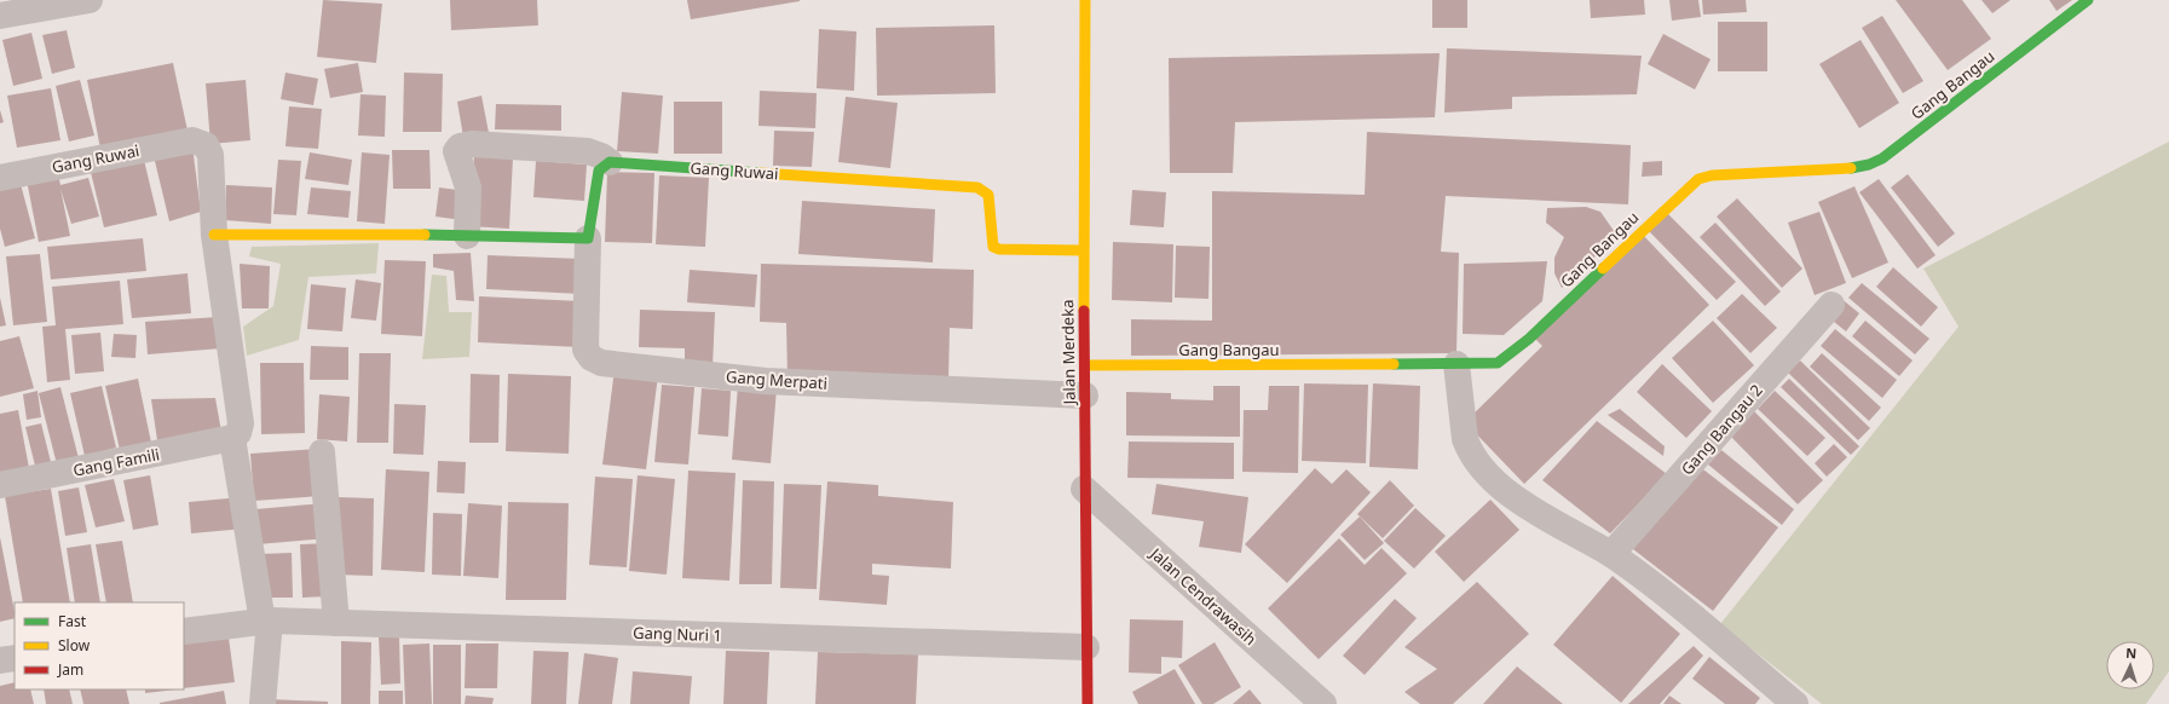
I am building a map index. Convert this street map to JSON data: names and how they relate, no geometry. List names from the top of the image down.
{
  "streets": {
    "street": [
      "Gang Bangau",
      "Gang Ruwai",
      "Jalan Merdeka",
      "Gang Merpati",
      "Gang Bangau 2",
      "Gang Famili",
      "Jalan Cendrawasih",
      "Gang Nuri 1"
    ]
  },
  "crossings": [
    ["Gang Bangau", "Jalan Merdeka"],
    ["Gang Ruwai", "Jalan Merdeka"],
    ["Jalan Merdeka", "Gang Merpati"],
    ["Jalan Merdeka", "Jalan Cendrawasih"],
    ["Jalan Merdeka", "Gang Nuri 1"]
  ],
  "legend": ["Fast", "Slow", "Jam"],
  "north": "top"
}
